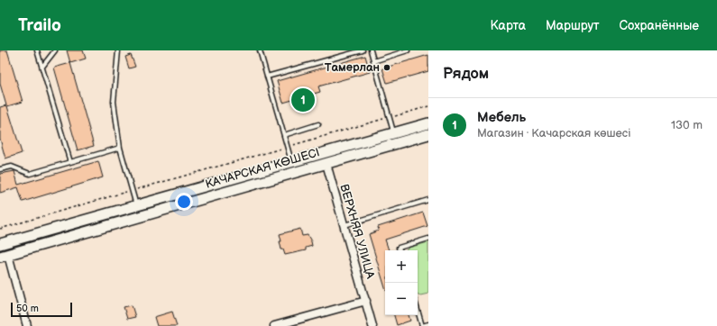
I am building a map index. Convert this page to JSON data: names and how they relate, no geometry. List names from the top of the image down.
{
  "streets": {
    "main road": ["КАЧАРСКАЯ КӨШЕСІ"],
    "street": ["ВЕРХНЯЯ УЛИЦА"]
  },
  "crossings": [
    ["КАЧАРСКАЯ КӨШЕСІ", "ВЕРХНЯЯ УЛИЦА"]
  ],
  "places": ["Тамерлан"],
  "scale_bar": "50 m",
  "page": {
    "header": "Trailo",
    "nav": ["Карта", "Маршрут", "Сохранённые"],
    "heading": "Рядом",
    "pins": "1",
    "list": [
      {
        "mark": "1",
        "name": "Мебель",
        "note": "Магазин · Качарская көшесі",
        "value": "130 m"
      }
    ],
    "map_buttons": ["+", "−"],
    "scale": "50 m"
  }
}
